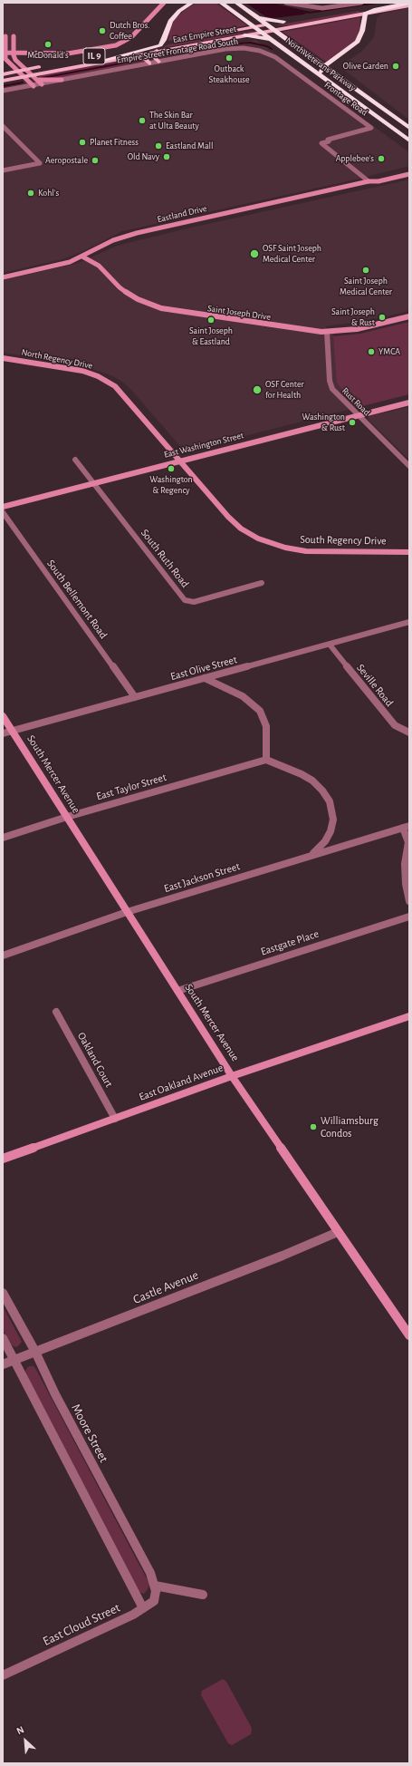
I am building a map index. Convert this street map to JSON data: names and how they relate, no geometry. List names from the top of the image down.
{
  "streets": {
    "highway": ["North Veterans Parkway"],
    "main road": [
      "East Empire Street",
      "IL 9",
      "Eastland Drive",
      "Saint Joseph Drive",
      "North Regency Drive",
      "East Washington Street",
      "South Regency Drive",
      "South Mercer Avenue",
      "East Oakland Avenue"
    ],
    "street": [
      "Empire Street Frontage Road South",
      "Frontage Road",
      "Rust Road",
      "South Ruth Road",
      "South Bellemont Road",
      "East Olive Street",
      "Seville Road",
      "East Taylor Street",
      "East Jackson Street",
      "Eastgate Place",
      "Oakland Court",
      "Castle Avenue",
      "Moore Street",
      "East Cloud Street"
    ]
  },
  "crossings": [
    ["East Empire Street", "North Veterans Parkway"],
    ["Empire Street Frontage Road South", "Frontage Road"],
    ["Frontage Road", "Eastland Drive"],
    ["Eastland Drive", "Saint Joseph Drive"],
    ["Saint Joseph Drive", "Rust Road"],
    ["North Regency Drive", "East Washington Street"],
    ["North Regency Drive", "South Regency Drive"],
    ["Rust Road", "East Washington Street"],
    ["East Washington Street", "South Regency Drive"],
    ["East Washington Street", "South Ruth Road"],
    ["South Bellemont Road", "East Olive Street"],
    ["East Olive Street", "Seville Road"],
    ["East Olive Street", "South Mercer Avenue"],
    ["South Mercer Avenue", "East Taylor Street"],
    ["South Mercer Avenue", "East Jackson Street"],
    ["South Mercer Avenue", "Eastgate Place"],
    ["South Mercer Avenue", "East Oakland Avenue"],
    ["South Mercer Avenue", "Castle Avenue"],
    ["Oakland Court", "East Oakland Avenue"],
    ["Castle Avenue", "Moore Street"],
    ["Moore Street", "East Cloud Street"]
  ],
  "places": [
    "Dutch Bros. Coffee",
    "McDonald's",
    "Outback Steakhouse",
    "Olive Garden",
    "The Skin Bar at Ulta Beauty",
    "Planet Fitness",
    "Eastland Mall",
    "Old Navy",
    "Applebee's",
    "Aeropostale",
    "Kohl's",
    "OSF Saint Joseph Medical Center",
    "Saint Joseph Medical Center",
    "Saint Joseph & Rust",
    "Saint Joseph & Eastland",
    "YMCA",
    "OSF Center for Health",
    "Washington & Rust",
    "Washington & Regency",
    "Williamsburg Condos"
  ],
  "north": "top left"
}
